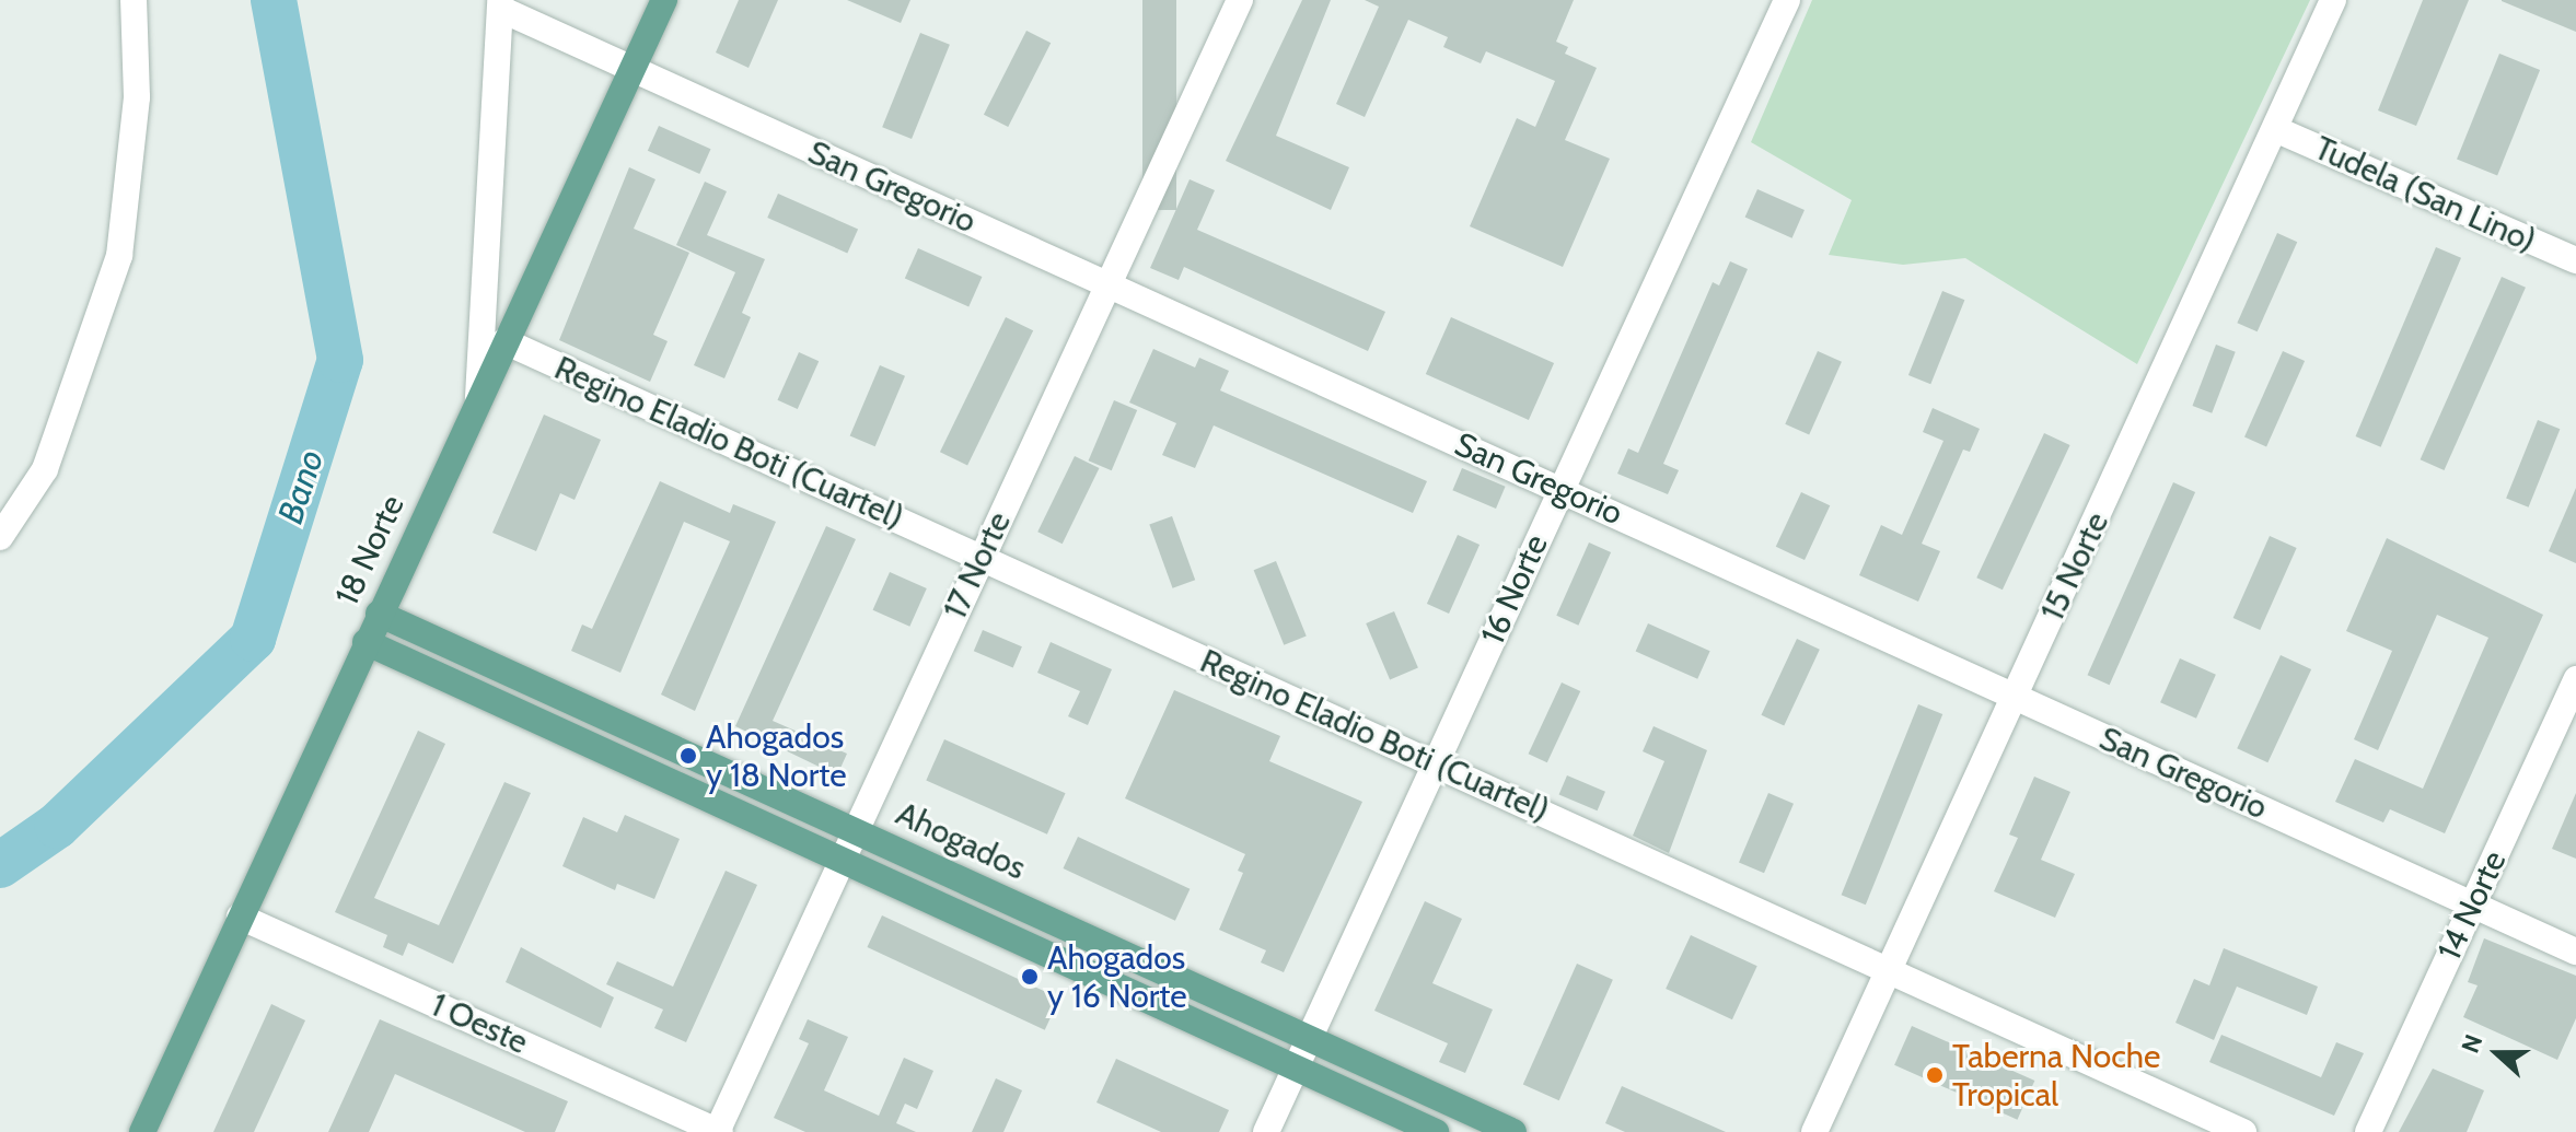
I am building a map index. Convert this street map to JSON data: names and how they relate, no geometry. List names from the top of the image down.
{
  "streets": {
    "main road": ["18 Norte", "Ahogados"],
    "street": [
      "San Gregorio",
      "Tudela (San Lino)",
      "Regino Eladio Boti (Cuartel)",
      "17 Norte",
      "15 Norte",
      "16 Norte",
      "14 Norte",
      "1 Oeste"
    ]
  },
  "crossings": [
    ["San Gregorio", "18 Norte"],
    ["San Gregorio", "17 Norte"],
    ["San Gregorio", "15 Norte"],
    ["San Gregorio", "16 Norte"],
    ["San Gregorio", "14 Norte"],
    ["Tudela (San Lino)", "15 Norte"],
    ["Regino Eladio Boti (Cuartel)", "18 Norte"],
    ["Regino Eladio Boti (Cuartel)", "17 Norte"],
    ["Regino Eladio Boti (Cuartel)", "15 Norte"],
    ["Regino Eladio Boti (Cuartel)", "16 Norte"],
    ["18 Norte", "Ahogados"],
    ["18 Norte", "1 Oeste"],
    ["17 Norte", "Ahogados"],
    ["17 Norte", "1 Oeste"],
    ["16 Norte", "Ahogados"]
  ],
  "water": ["Bano"],
  "places": ["Ahogados y 18 Norte", "Ahogados y 16 Norte", "Taberna Noche Tropical"],
  "north": "left"
}
